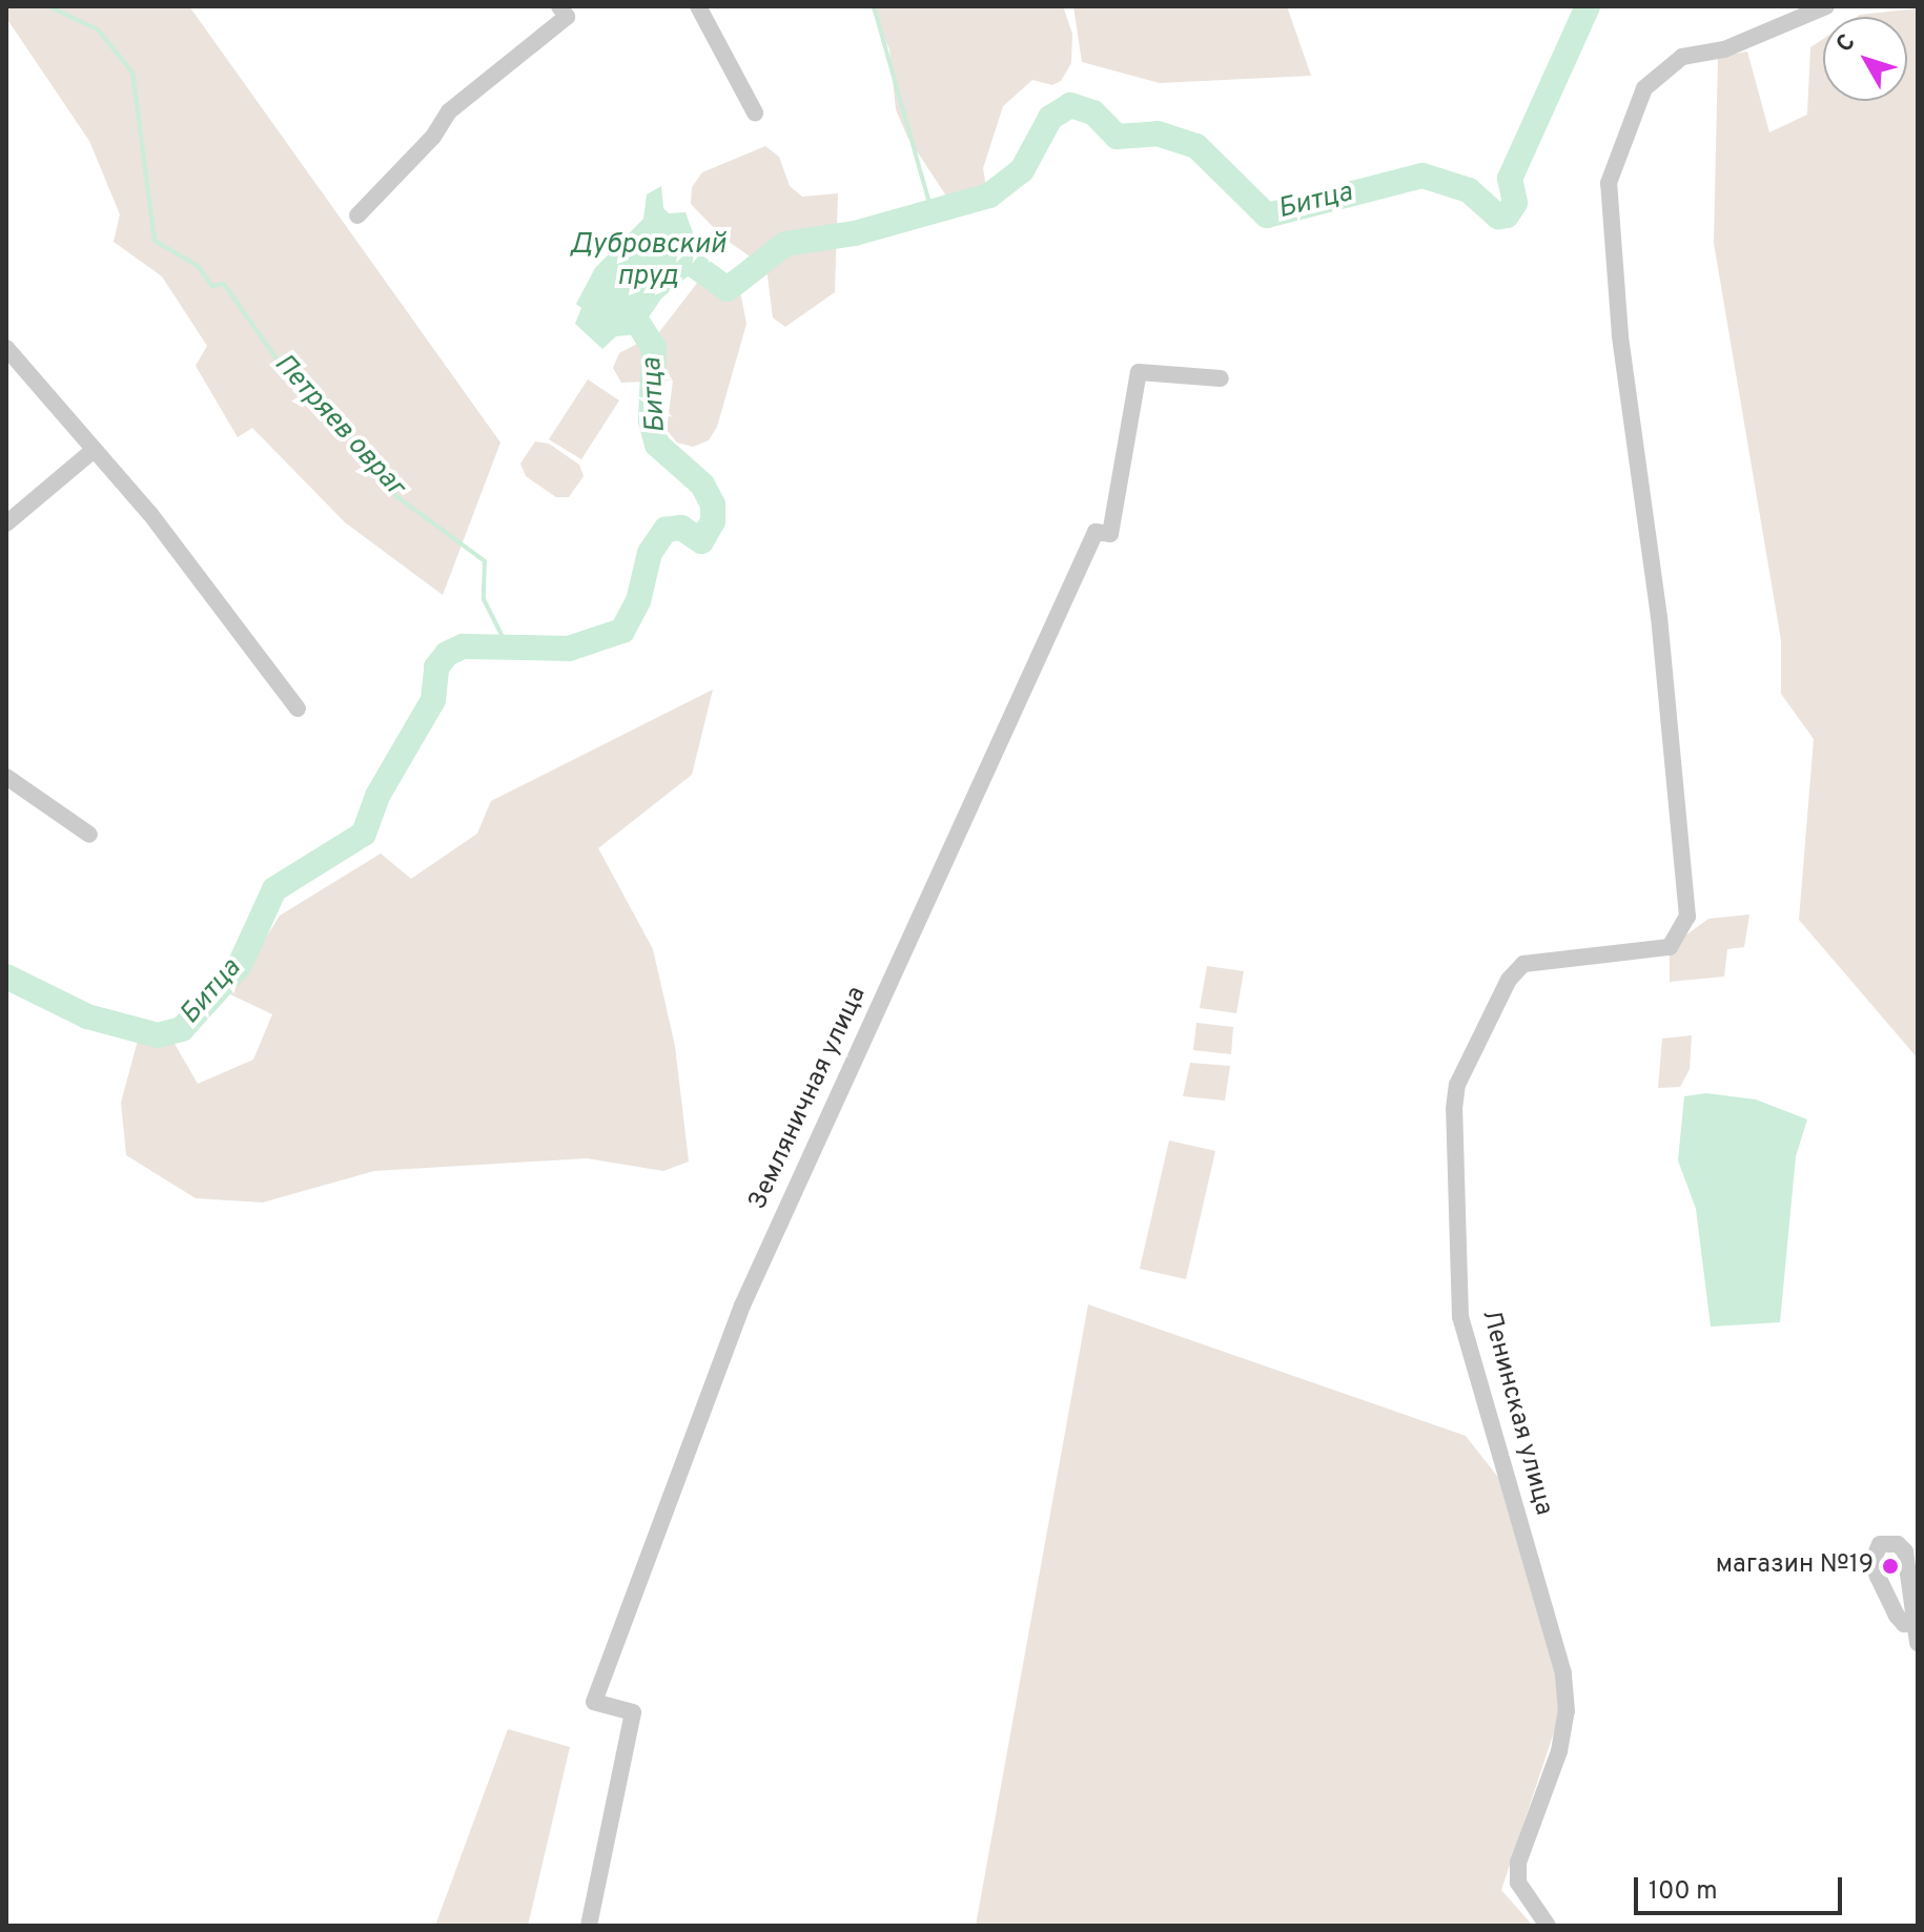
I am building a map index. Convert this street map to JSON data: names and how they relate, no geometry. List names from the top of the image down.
{
  "streets": {
    "street": ["Земляничная улица", "Ленинская улица"]
  },
  "water": ["Битца", "Дубровский пруд", "Петряев овраг"],
  "places": ["магазин №19"],
  "scale_bar": "100 m",
  "north": "top left"
}
